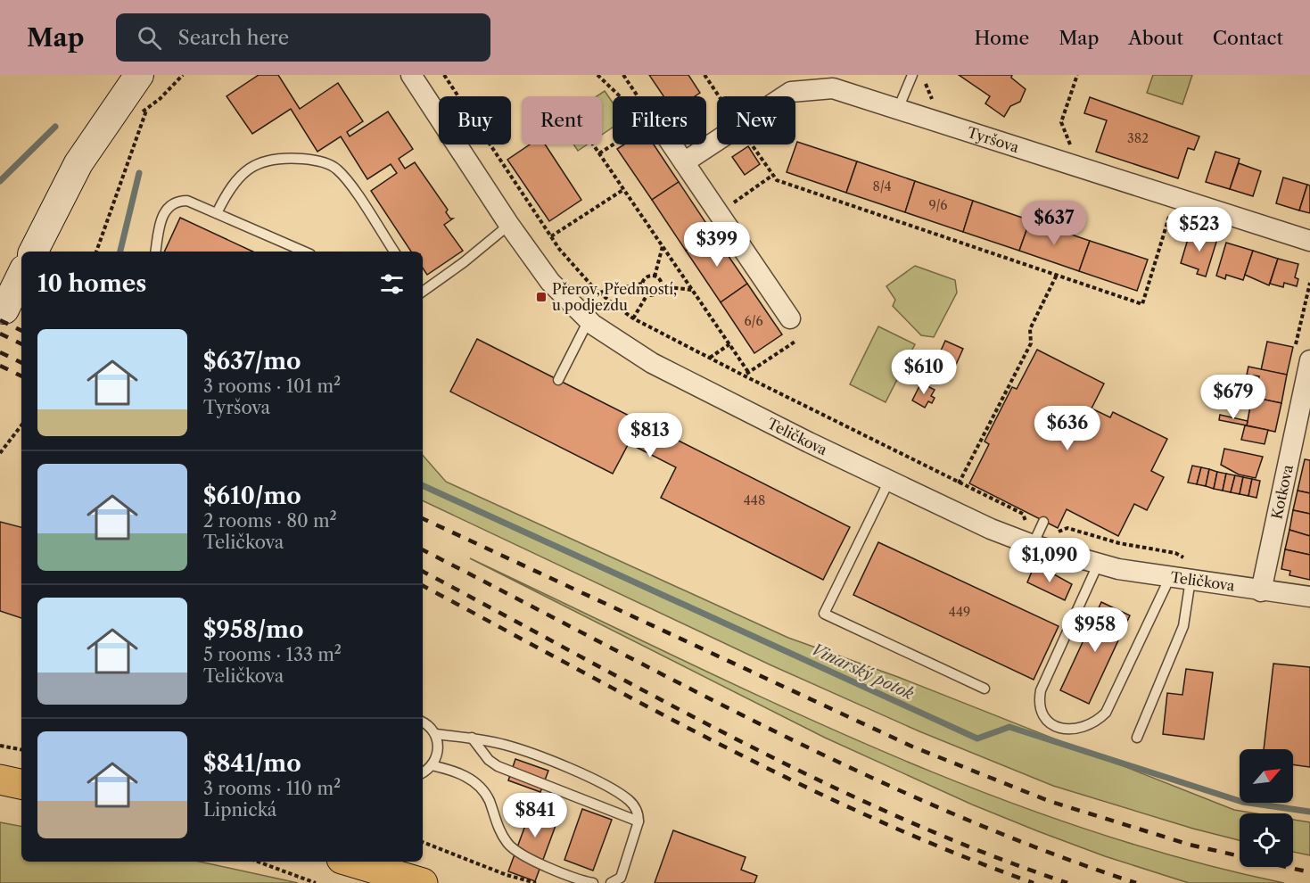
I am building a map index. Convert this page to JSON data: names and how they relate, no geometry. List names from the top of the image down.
{
  "streets": {
    "street": ["Tyršova", "Teličkova", "Kotkova"]
  },
  "crossings": [
    ["Teličkova", "Kotkova"]
  ],
  "water": ["Vinarský potok"],
  "places": {
    "transit": ["Přerov, Předmostí, u podjezdu"]
  },
  "house_numbers": [
    "382",
    "8/4",
    "9/6",
    "6/6",
    "448",
    "449"
  ],
  "north": "top right",
  "page": {
    "header": "Map",
    "search": "Search here",
    "nav": [
      "Home",
      "Map",
      "About",
      "Contact"
    ],
    "chip": [
      "Buy",
      "Rent",
      "Filters",
      "New"
    ],
    "price": [
      "$637",
      "$523",
      "$399",
      "$610",
      "$679",
      "$636",
      "$813",
      "$1,090",
      "$958",
      "$841"
    ],
    "heading": "10 homes",
    "list": [
      {
        "name": "$637/mo",
        "note": "3 rooms · 101 m² · Tyršova"
      },
      {
        "name": "$610/mo",
        "note": "2 rooms · 80 m² · Teličkova"
      },
      {
        "name": "$958/mo",
        "note": "5 rooms · 133 m² · Teličkova"
      },
      {
        "name": "$841/mo",
        "note": "3 rooms · 110 m² · Lipnická"
      }
    ]
  }
}
